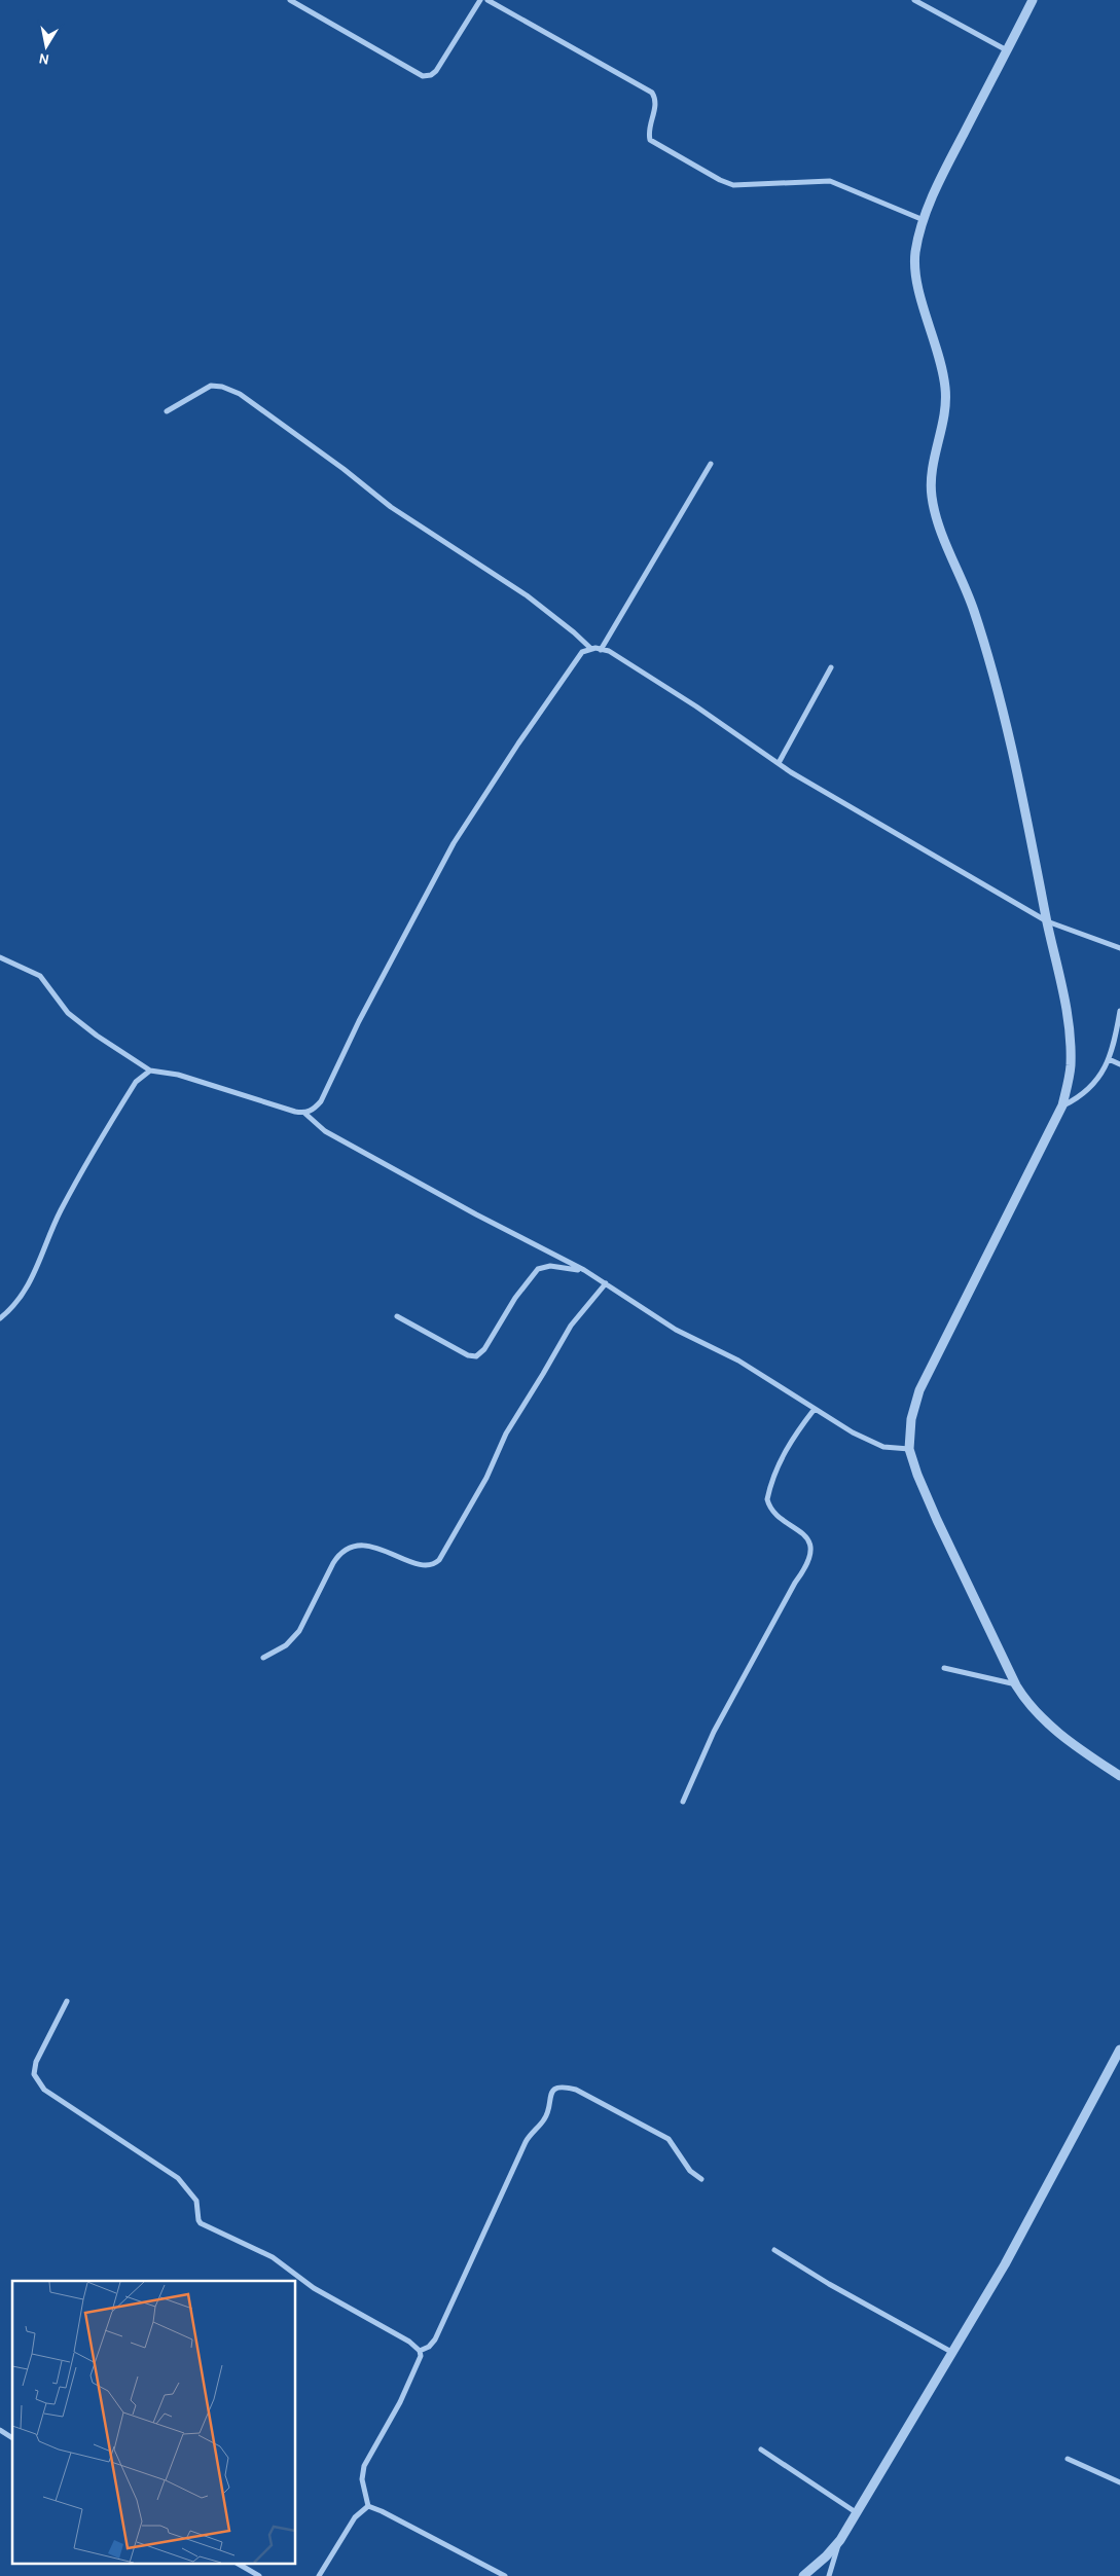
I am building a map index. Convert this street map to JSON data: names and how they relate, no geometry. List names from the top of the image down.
{
  "north": "bottom"
}
